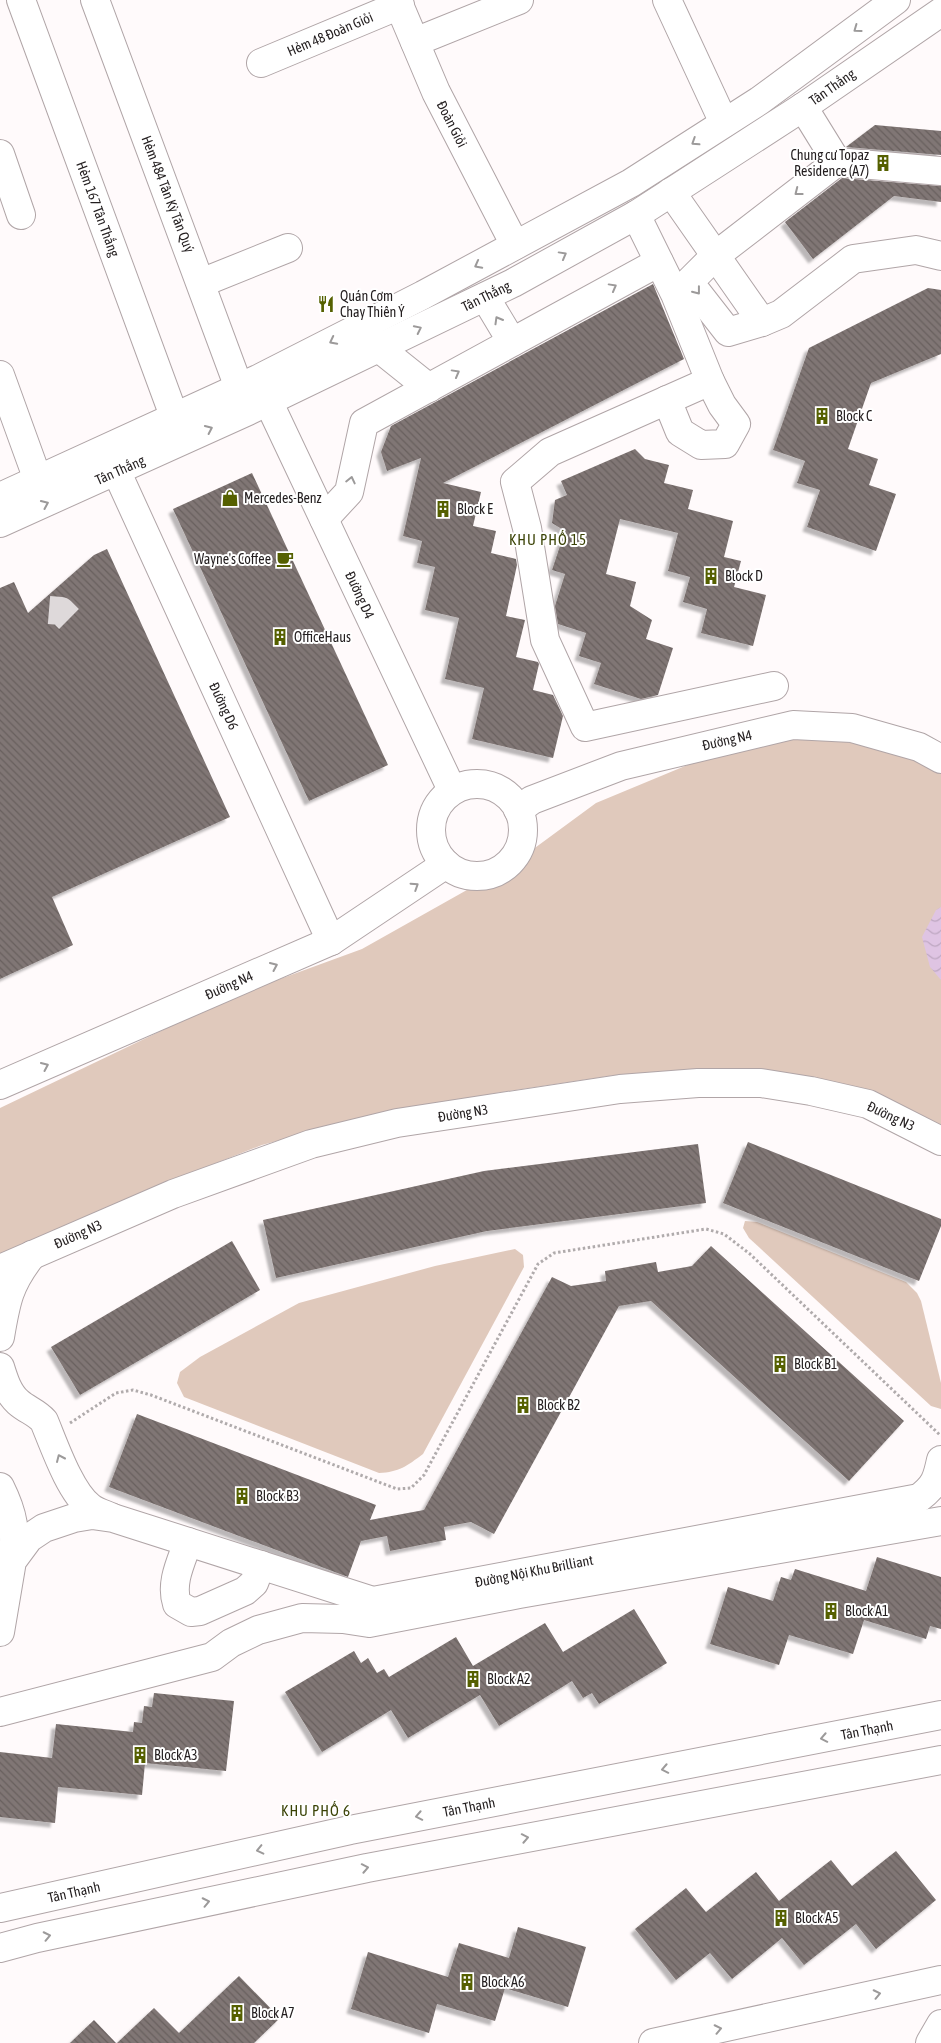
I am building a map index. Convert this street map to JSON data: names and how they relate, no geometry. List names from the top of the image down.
{
  "streets": {
    "street": [
      "Hẻm 48 Đoàn Giỏi",
      "Tân Thắng",
      "Đoàn Giỏi",
      "Hẻm 484 Tân Kỳ Tân Quý",
      "Hẻm 167 Tân Thắng",
      "Đường D4",
      "Đường D6",
      "Đường N4",
      "Đường N3",
      "Đường Nội Khu Brilliant",
      "Tân Thạnh"
    ]
  },
  "crossings": [
    ["Hẻm 48 Đoàn Giỏi", "Đoàn Giỏi"],
    ["Tân Thắng", "Đoàn Giỏi"],
    ["Tân Thắng", "Hẻm 484 Tân Kỳ Tân Quý"],
    ["Tân Thắng", "Hẻm 167 Tân Thắng"],
    ["Tân Thắng", "Đường D4"],
    ["Tân Thắng", "Đường D6"],
    ["Hẻm 484 Tân Kỳ Tân Quý", "Đường D4"],
    ["Đường D4", "Đường N4"],
    ["Đường D6", "Đường N4"]
  ],
  "one_way": ["Đường N4"],
  "districts": ["KHU PHỐ 15", "KHU PHỐ 6"],
  "places": {
    "building": [
      "Chung cư Topaz Residence (A7)",
      "Block C",
      "Block E",
      "Block D",
      "OfficeHaus",
      "Block B1",
      "Block B2",
      "Block B3",
      "Block A1",
      "Block A2",
      "Block A3",
      "Block A5",
      "Block A6",
      "Block A7"
    ],
    "restaurant": ["Quán Cơm Chay Thiên Ý"],
    "shop": ["Mercedes-Benz"],
    "cafe": ["Wayne's Coffee"]
  }
}
